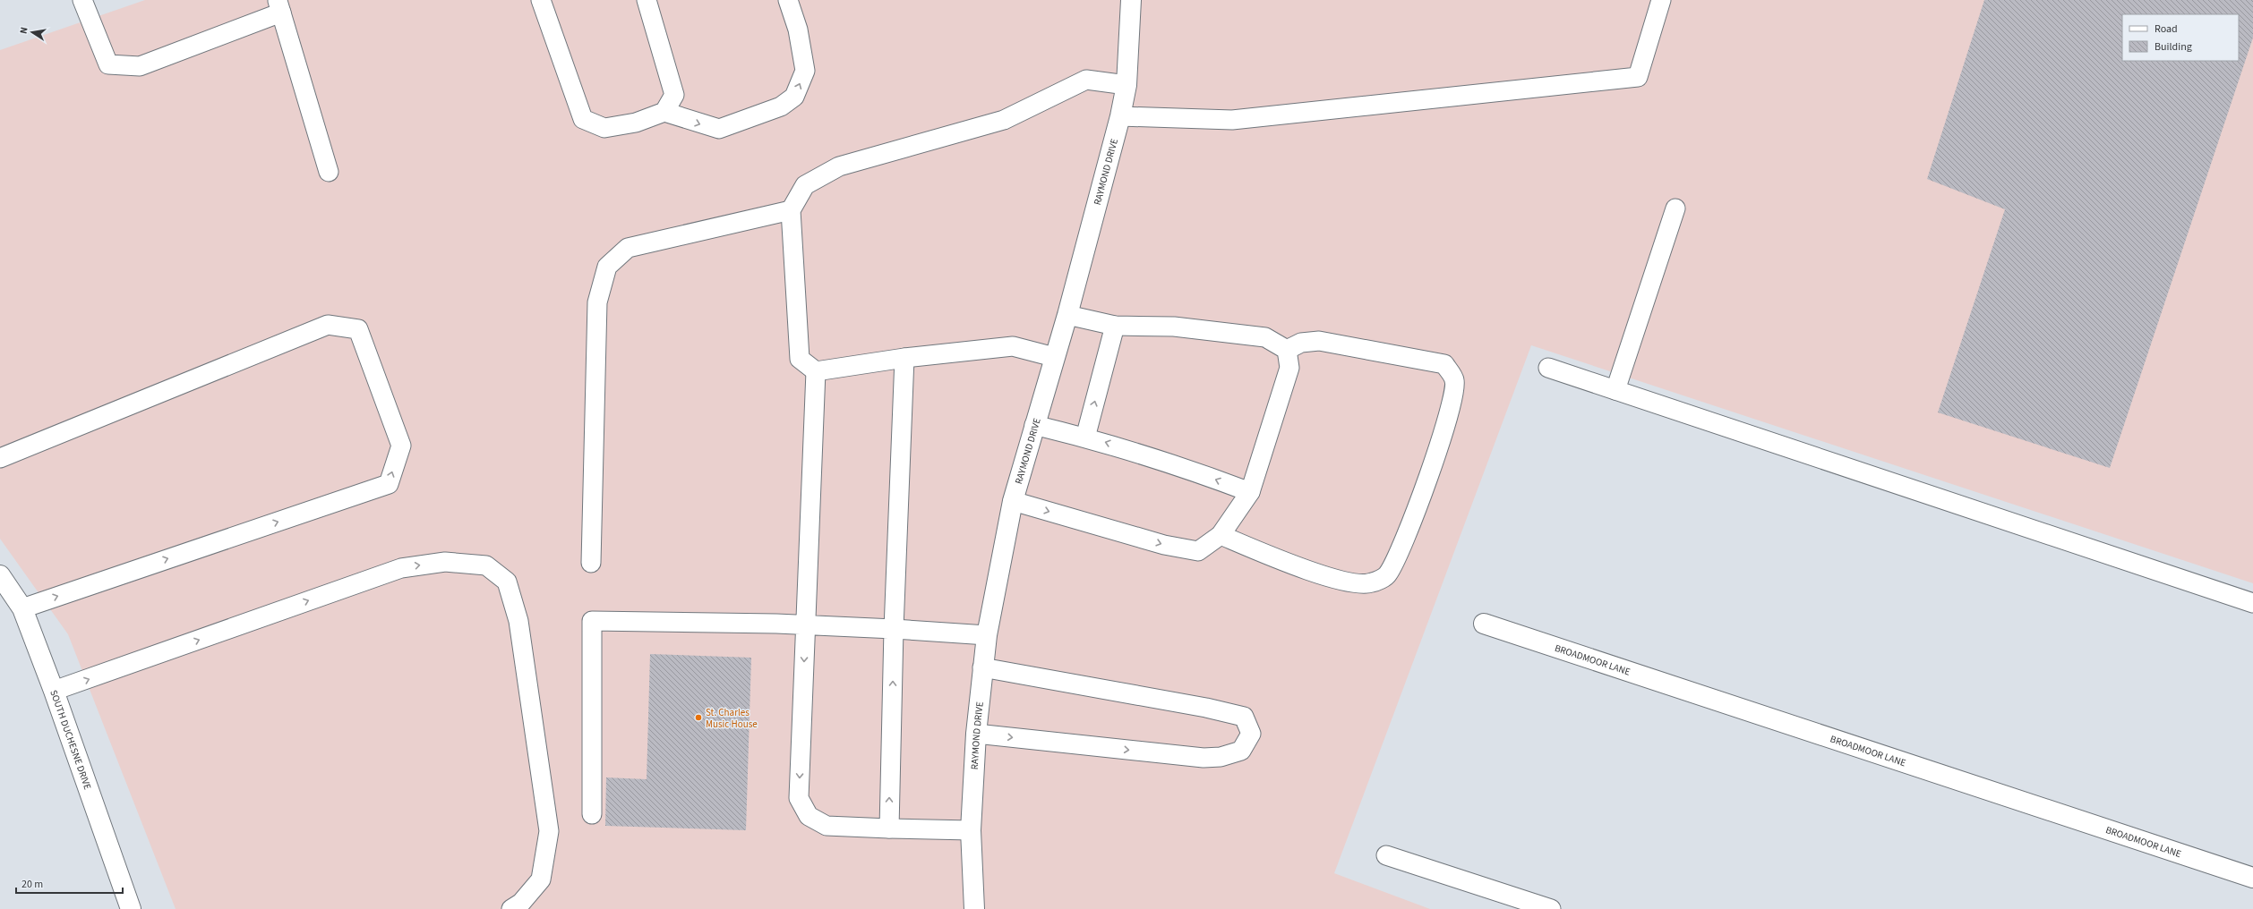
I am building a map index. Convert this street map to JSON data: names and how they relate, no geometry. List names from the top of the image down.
{
  "streets": {
    "street": ["RAYMOND DRIVE", "BROADMOOR LANE", "SOUTH DUCHESNE DRIVE"]
  },
  "places": ["St. Charles Music House"],
  "legend": ["Road", "Building"],
  "scale_bar": "20 m",
  "north": "left"
}
